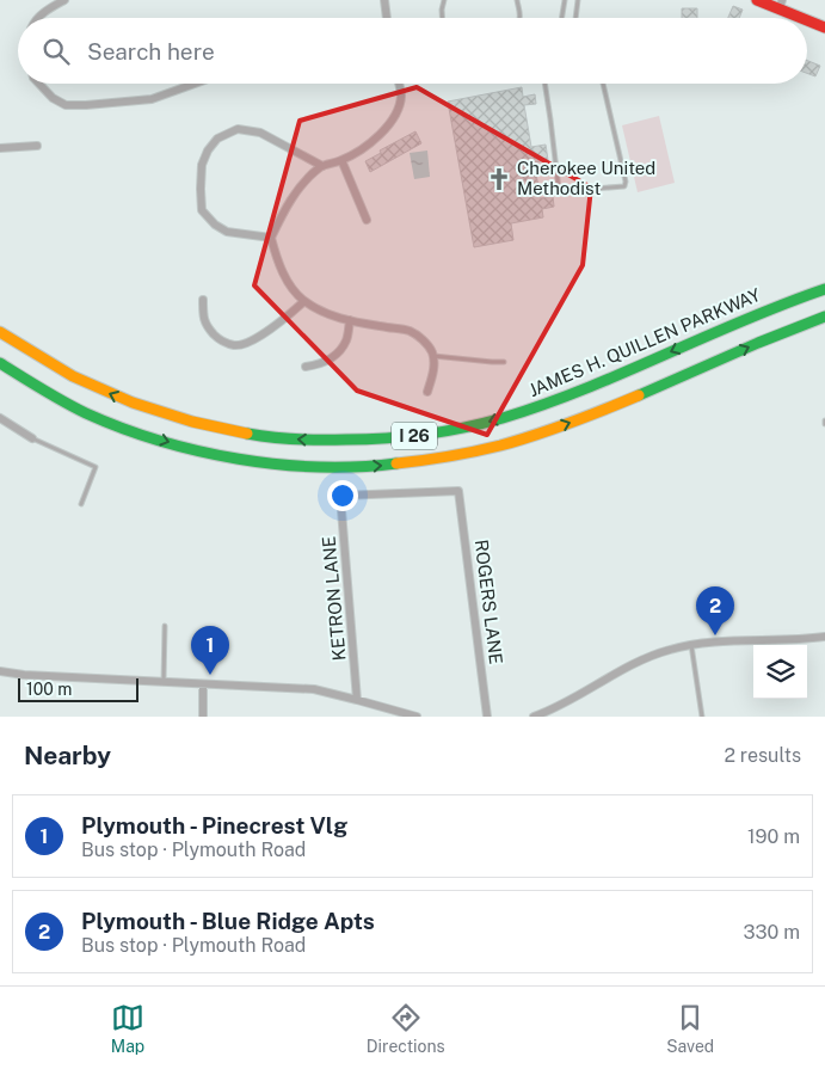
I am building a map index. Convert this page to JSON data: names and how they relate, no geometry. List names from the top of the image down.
{
  "streets": {
    "main road": ["JAMES H. QUILLEN PARKWAY", "I 26"],
    "street": ["KETRON LANE", "ROGERS LANE"]
  },
  "crossings": [
    ["KETRON LANE", "ROGERS LANE"]
  ],
  "places": {
    "church": ["Cherokee United Methodist"]
  },
  "scale_bar": "100 m",
  "page": {
    "search": "Search here",
    "pins": ["2", "1"],
    "scale": "100 m",
    "heading": ["Nearby", "2 results"],
    "list": [
      {
        "mark": "1",
        "name": "Plymouth - Pinecrest Vlg",
        "note": "Bus stop · Plymouth Road",
        "value": "190 m"
      },
      {
        "mark": "2",
        "name": "Plymouth - Blue Ridge Apts",
        "note": "Bus stop · Plymouth Road",
        "value": "330 m"
      }
    ],
    "nav": ["Map", "Directions", "Saved"]
  }
}
